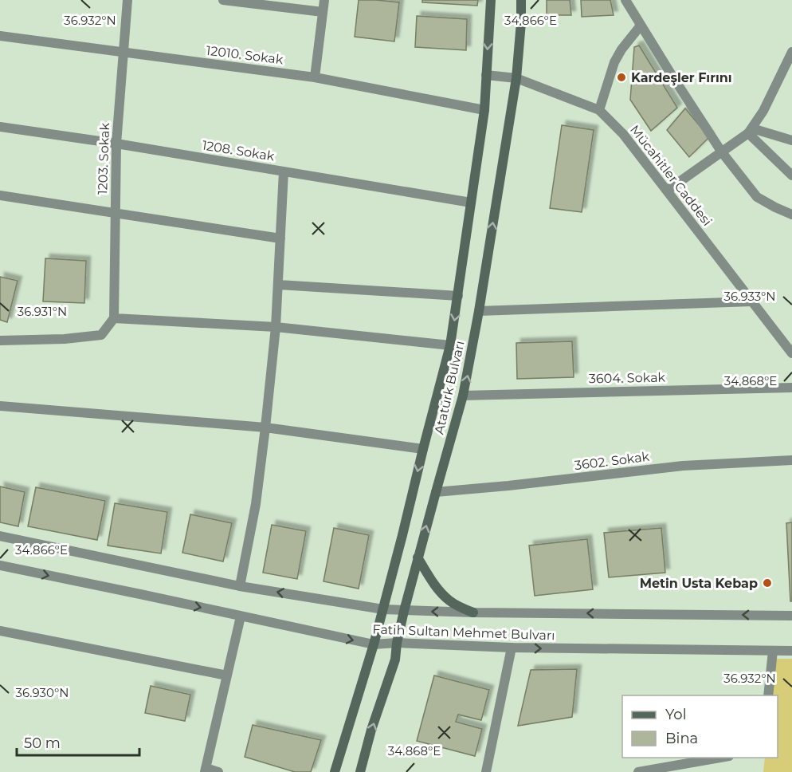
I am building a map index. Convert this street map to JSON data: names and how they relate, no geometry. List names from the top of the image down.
{
  "streets": {
    "main road": ["Atatürk Bulvarı"],
    "street": [
      "12010. Sokak",
      "1208. Sokak",
      "1203. Sokak",
      "Mücahitler Caddesi",
      "3604. Sokak",
      "3602. Sokak",
      "Fatih Sultan Mehmet Bulvarı"
    ]
  },
  "crossings": [
    ["12010. Sokak", "1203. Sokak"],
    ["12010. Sokak", "Atatürk Bulvarı"],
    ["1208. Sokak", "1203. Sokak"],
    ["1208. Sokak", "Atatürk Bulvarı"],
    ["Mücahitler Caddesi", "Atatürk Bulvarı"],
    ["3604. Sokak", "Atatürk Bulvarı"],
    ["Atatürk Bulvarı", "3602. Sokak"],
    ["Atatürk Bulvarı", "Fatih Sultan Mehmet Bulvarı"]
  ],
  "places": ["Kardeşler Fırını", "Metin Usta Kebap"],
  "legend": ["Yol", "Bina"],
  "scale_bar": "50 m",
  "coordinates": [
    "36.932°N",
    "34.866°E",
    "36.933°N",
    "36.931°N",
    "34.868°E",
    "36.930°N"
  ]
}
